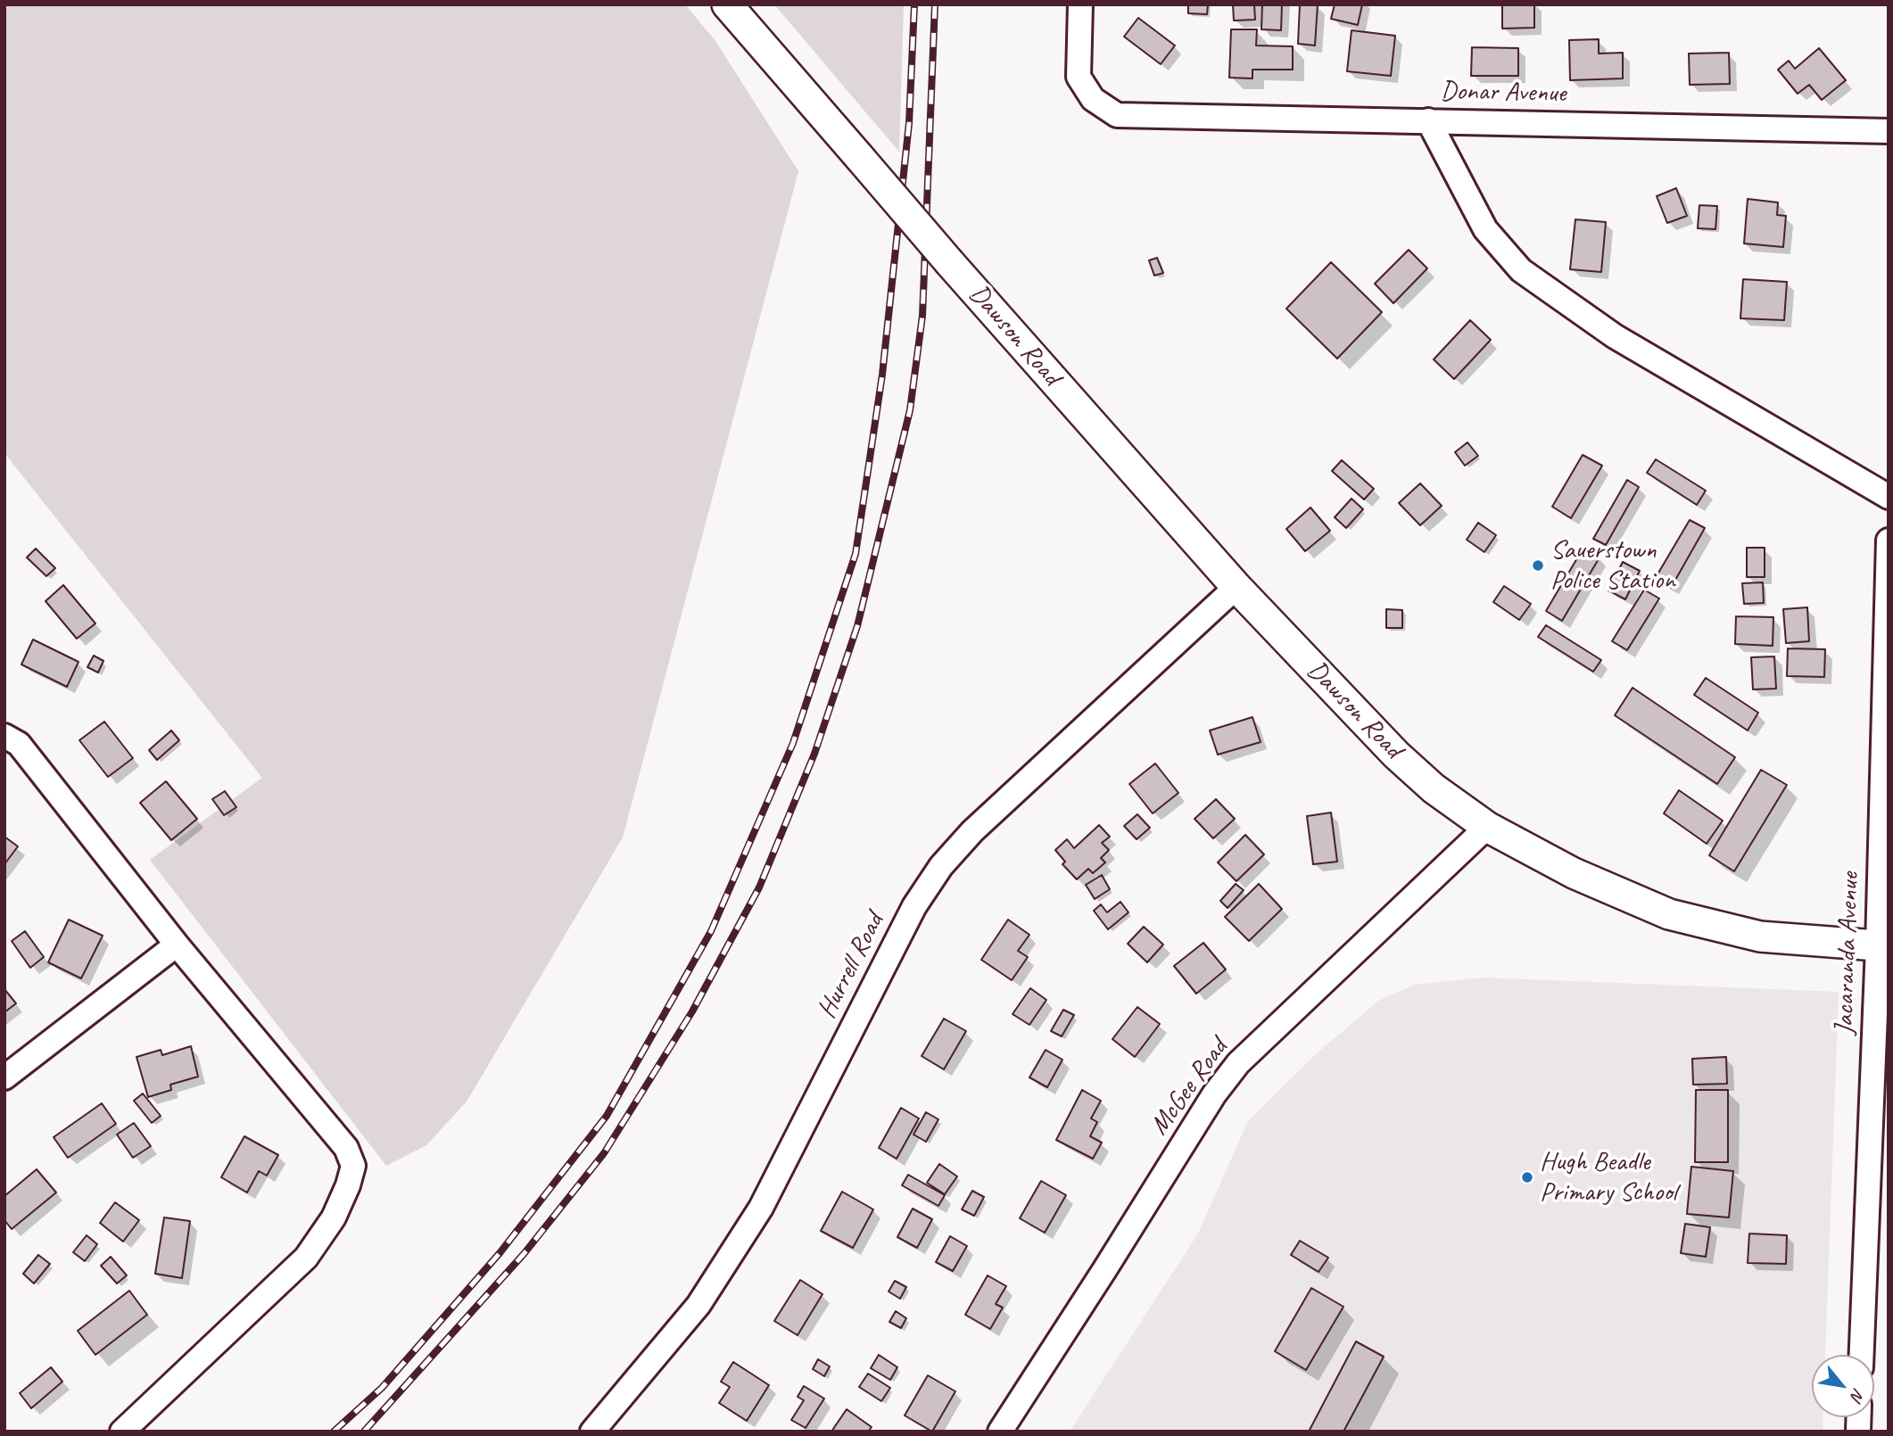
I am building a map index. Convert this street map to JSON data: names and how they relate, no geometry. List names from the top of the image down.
{
  "streets": {
    "street": [
      "Donar Avenue",
      "Dawson Road",
      "Jacaranda Avenue",
      "Hurrell Road",
      "McGee Road"
    ]
  },
  "crossings": [
    ["Dawson Road", "Jacaranda Avenue"],
    ["Dawson Road", "Hurrell Road"],
    ["Dawson Road", "McGee Road"]
  ],
  "places": ["Sauerstown Police Station", "Hugh Beadle Primary School"],
  "north": "bottom right"
}
